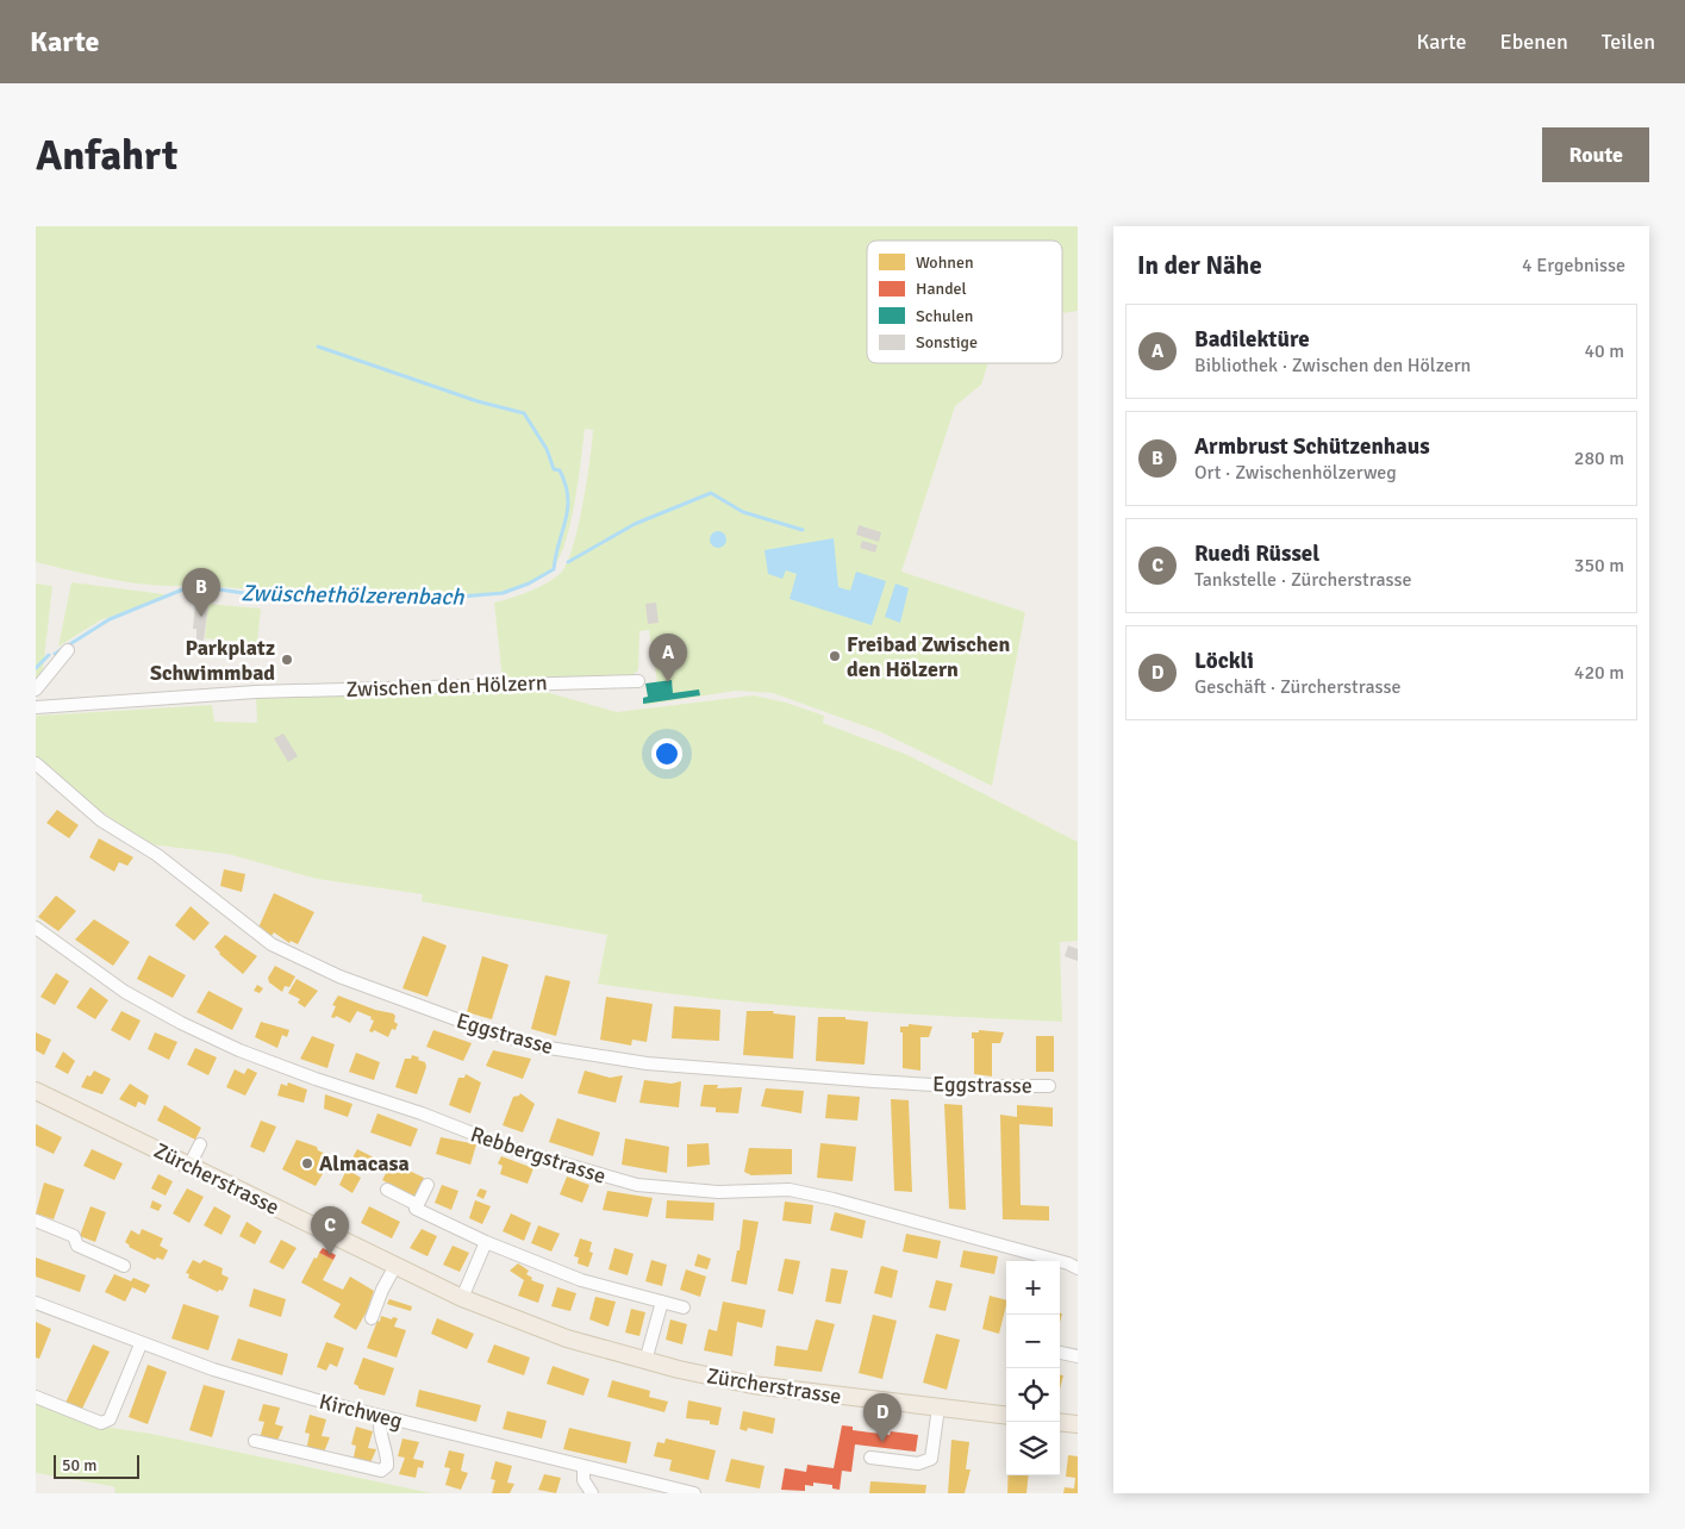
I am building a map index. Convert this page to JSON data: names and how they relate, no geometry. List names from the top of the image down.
{
  "streets": {
    "main road": ["Zürcherstrasse"],
    "street": [
      "Zwischen den Hölzern",
      "Eggstrasse",
      "Rebbergstrasse",
      "Kirchweg"
    ]
  },
  "water": ["Zwüschethölzerenbach"],
  "places": ["Freibad Zwischen den Hölzern", "Parkplatz Schwimmbad", "Almacasa"],
  "legend": [
    "Wohnen",
    "Handel",
    "Schulen",
    "Sonstige"
  ],
  "scale_bar": "50 m",
  "page": {
    "header": "Karte",
    "nav": ["Karte", "Ebenen", "Teilen"],
    "buttons": "Route",
    "title": "Anfahrt",
    "heading": ["In der Nähe", "4 Ergebnisse"],
    "list": [
      {
        "mark": "A",
        "name": "Badilektüre",
        "note": "Bibliothek · Zwischen den Hölzern",
        "value": "40 m"
      },
      {
        "mark": "B",
        "name": "Armbrust Schützenhaus",
        "note": "Ort · Zwischenhölzerweg",
        "value": "280 m"
      },
      {
        "mark": "C",
        "name": "Ruedi Rüssel",
        "note": "Tankstelle · Zürcherstrasse",
        "value": "350 m"
      },
      {
        "mark": "D",
        "name": "Löckli",
        "note": "Geschäft · Zürcherstrasse",
        "value": "420 m"
      }
    ],
    "pins": [
      "B",
      "A",
      "C",
      "D"
    ],
    "map_buttons": ["+", "−"],
    "scale": "50 m"
  }
}
